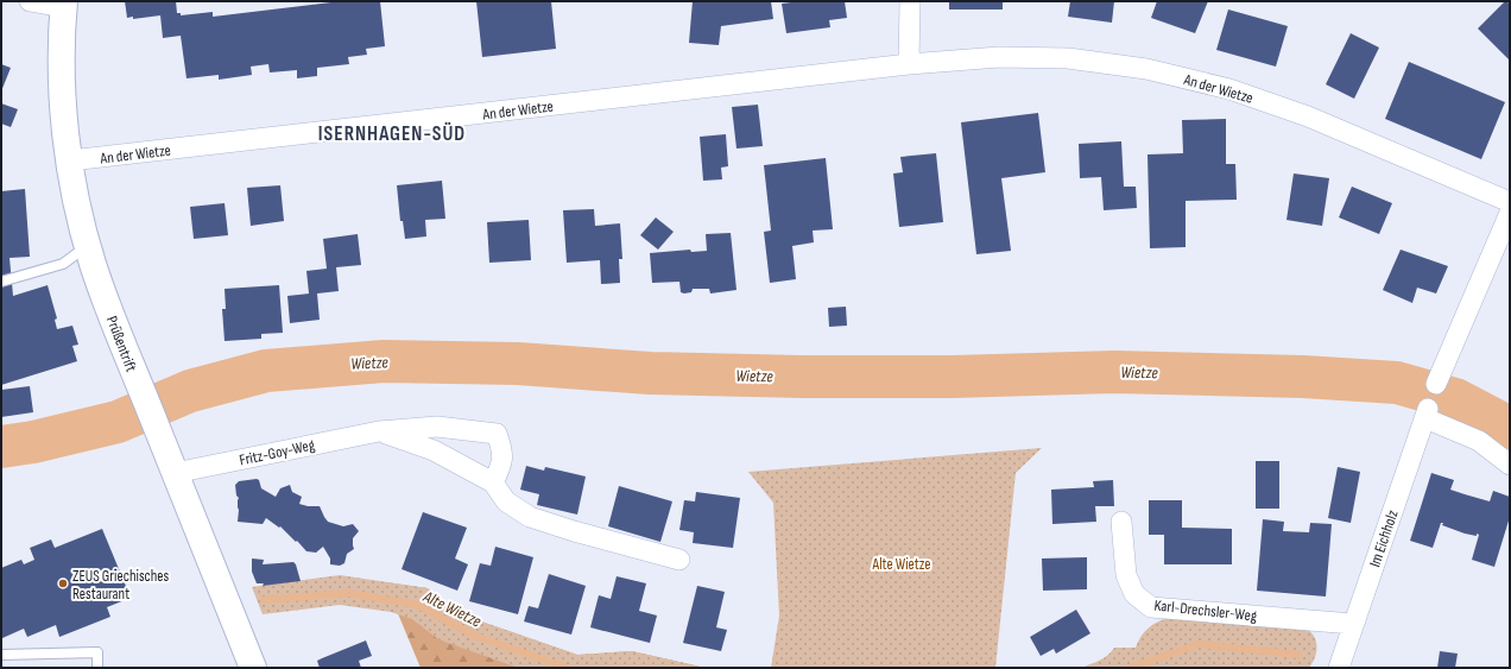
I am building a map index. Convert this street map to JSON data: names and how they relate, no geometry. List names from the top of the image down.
{
  "streets": {
    "main road": ["Prüßentrift"],
    "street": [
      "An der Wietze",
      "Fritz-Goy-Weg",
      "Im Eichholz",
      "Karl-Drechsler-Weg"
    ]
  },
  "crossings": [
    ["An der Wietze", "Prüßentrift"],
    ["Prüßentrift", "Fritz-Goy-Weg"],
    ["Im Eichholz", "Karl-Drechsler-Weg"]
  ],
  "districts": ["ISERNHAGEN-SÜD"],
  "water": ["Wietze", "Alte Wietze"],
  "parks": ["Alte Wietze"],
  "places": ["ZEUS Griechisches Restaurant"]
}
